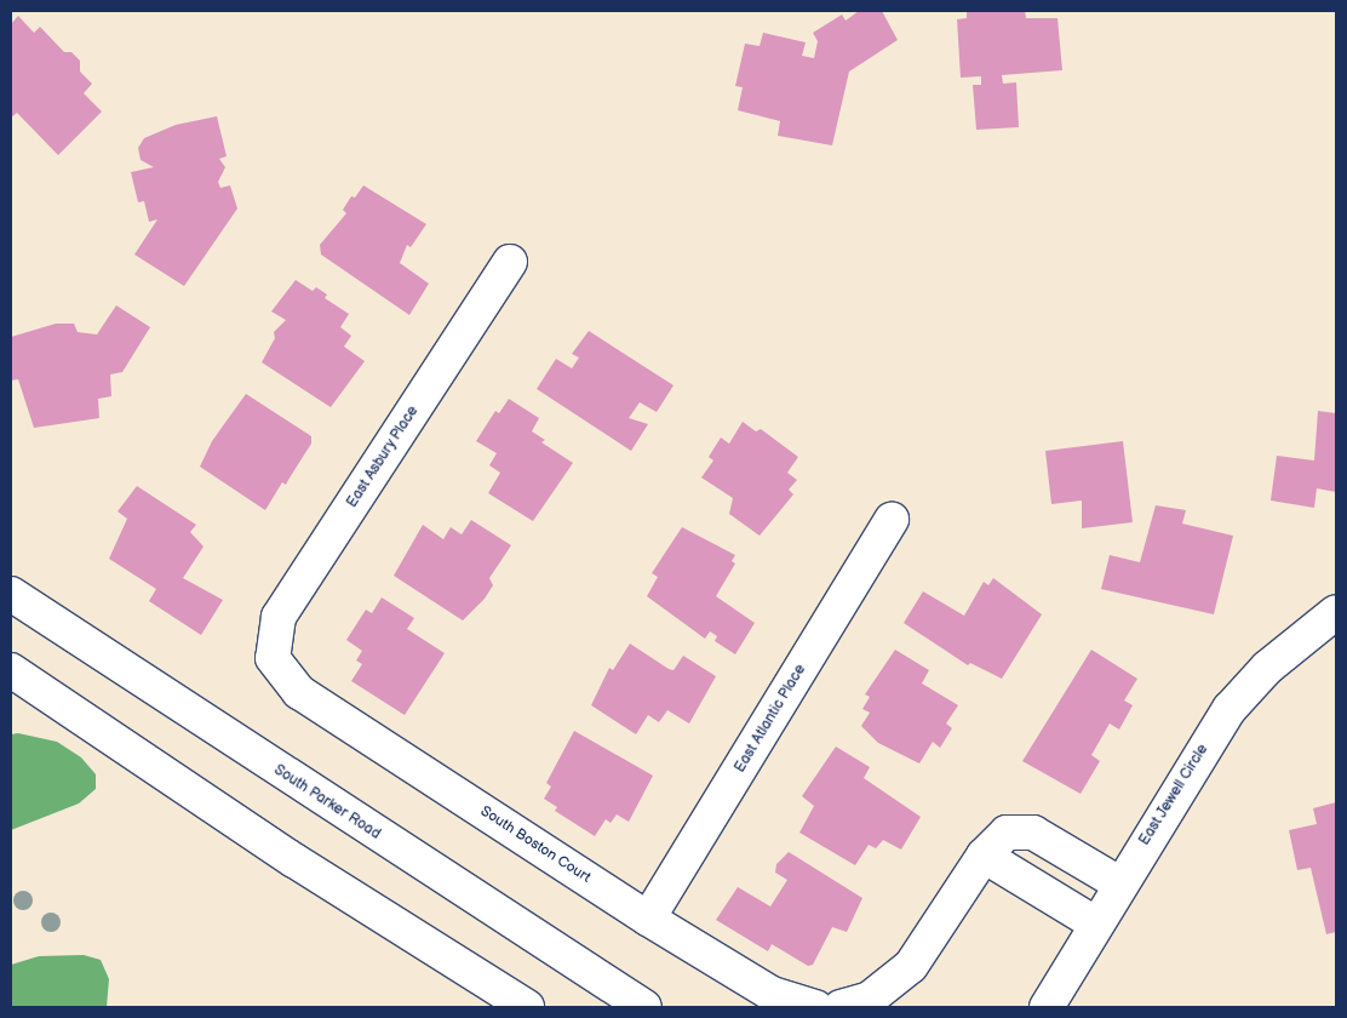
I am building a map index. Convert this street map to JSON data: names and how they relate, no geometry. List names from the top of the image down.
{
  "streets": {
    "street": [
      "East Asbury Place",
      "East Atlantic Place",
      "East Jewell Circle",
      "South Parker Road",
      "South Boston Court"
    ]
  },
  "crossings": [
    ["East Asbury Place", "South Boston Court"],
    ["East Atlantic Place", "South Boston Court"]
  ]
}
